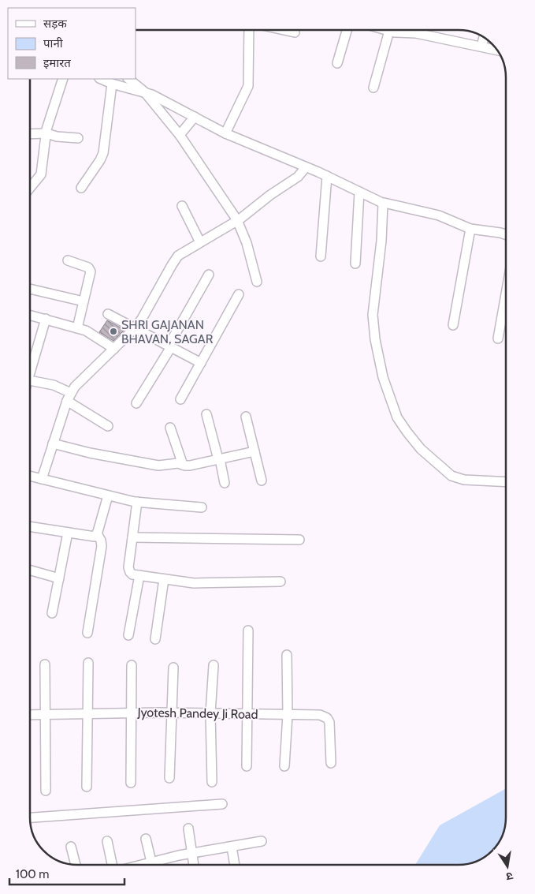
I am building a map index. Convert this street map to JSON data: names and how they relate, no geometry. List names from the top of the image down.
{
  "streets": {
    "street": ["Jyotesh Pandey Ji Road"]
  },
  "places": ["SHRI GAJANAN BHAVAN, SAGAR"],
  "legend": ["सड़क", "पानी", "इमारत"],
  "scale_bar": "100 m",
  "north": "bottom"
}
